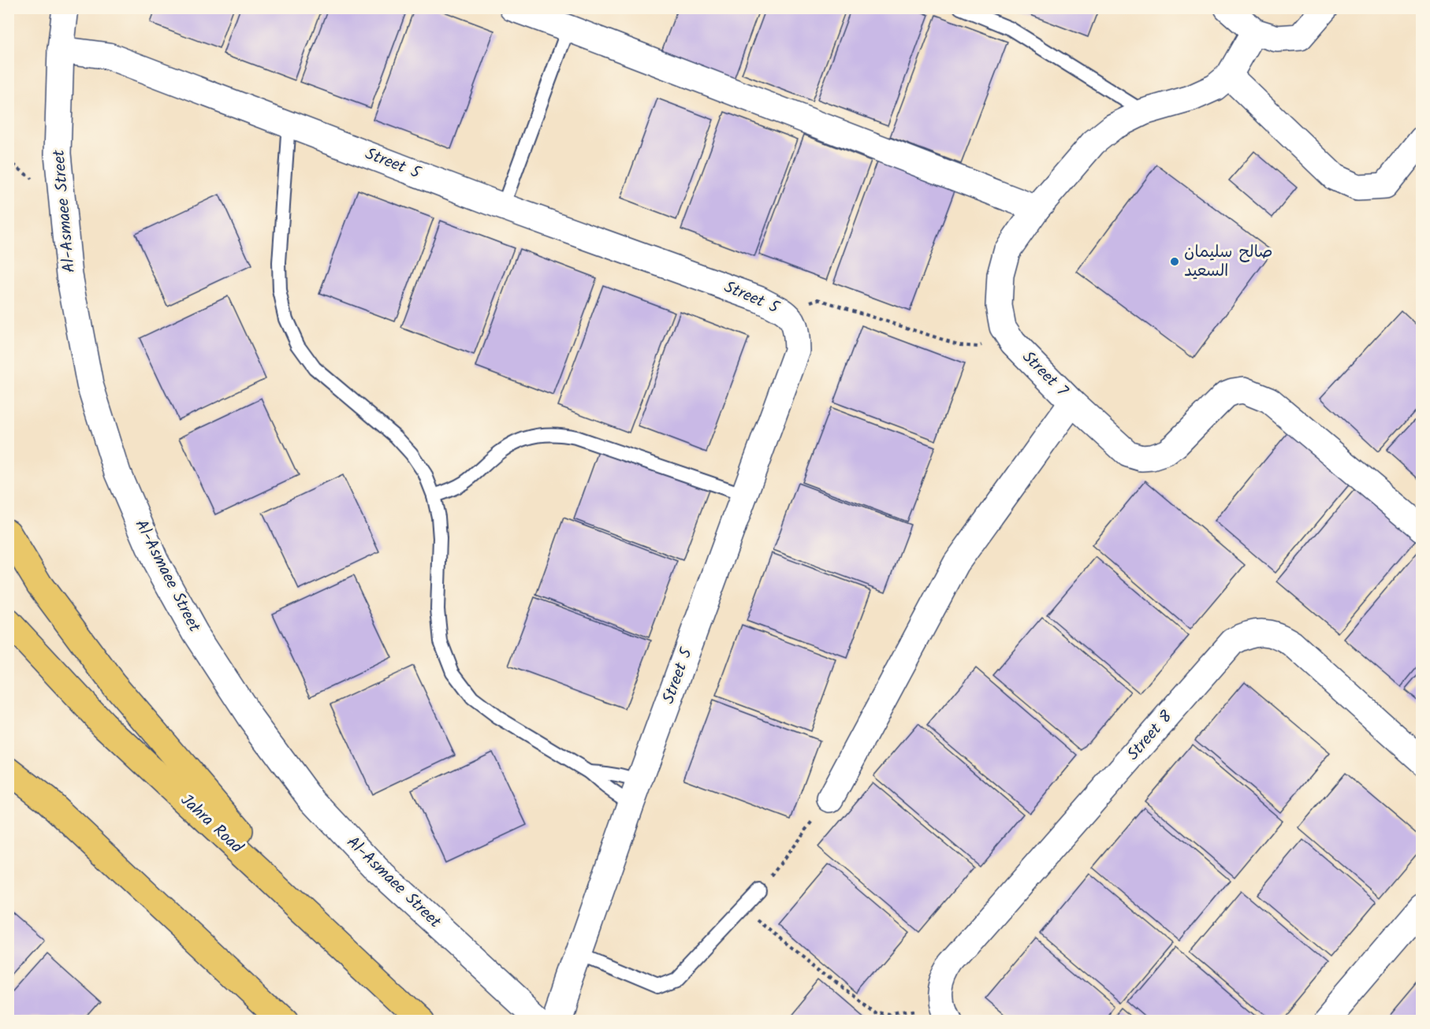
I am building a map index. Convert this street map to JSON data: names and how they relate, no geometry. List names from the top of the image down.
{
  "streets": {
    "highway": ["Jahra Road"],
    "street": [
      "Street 5",
      "Al-Asmaee Street",
      "Street 7",
      "Street 8"
    ]
  },
  "crossings": [
    ["Street 5", "Al-Asmaee Street"]
  ],
  "places": ["صالح سليمان السعيد"]
}
